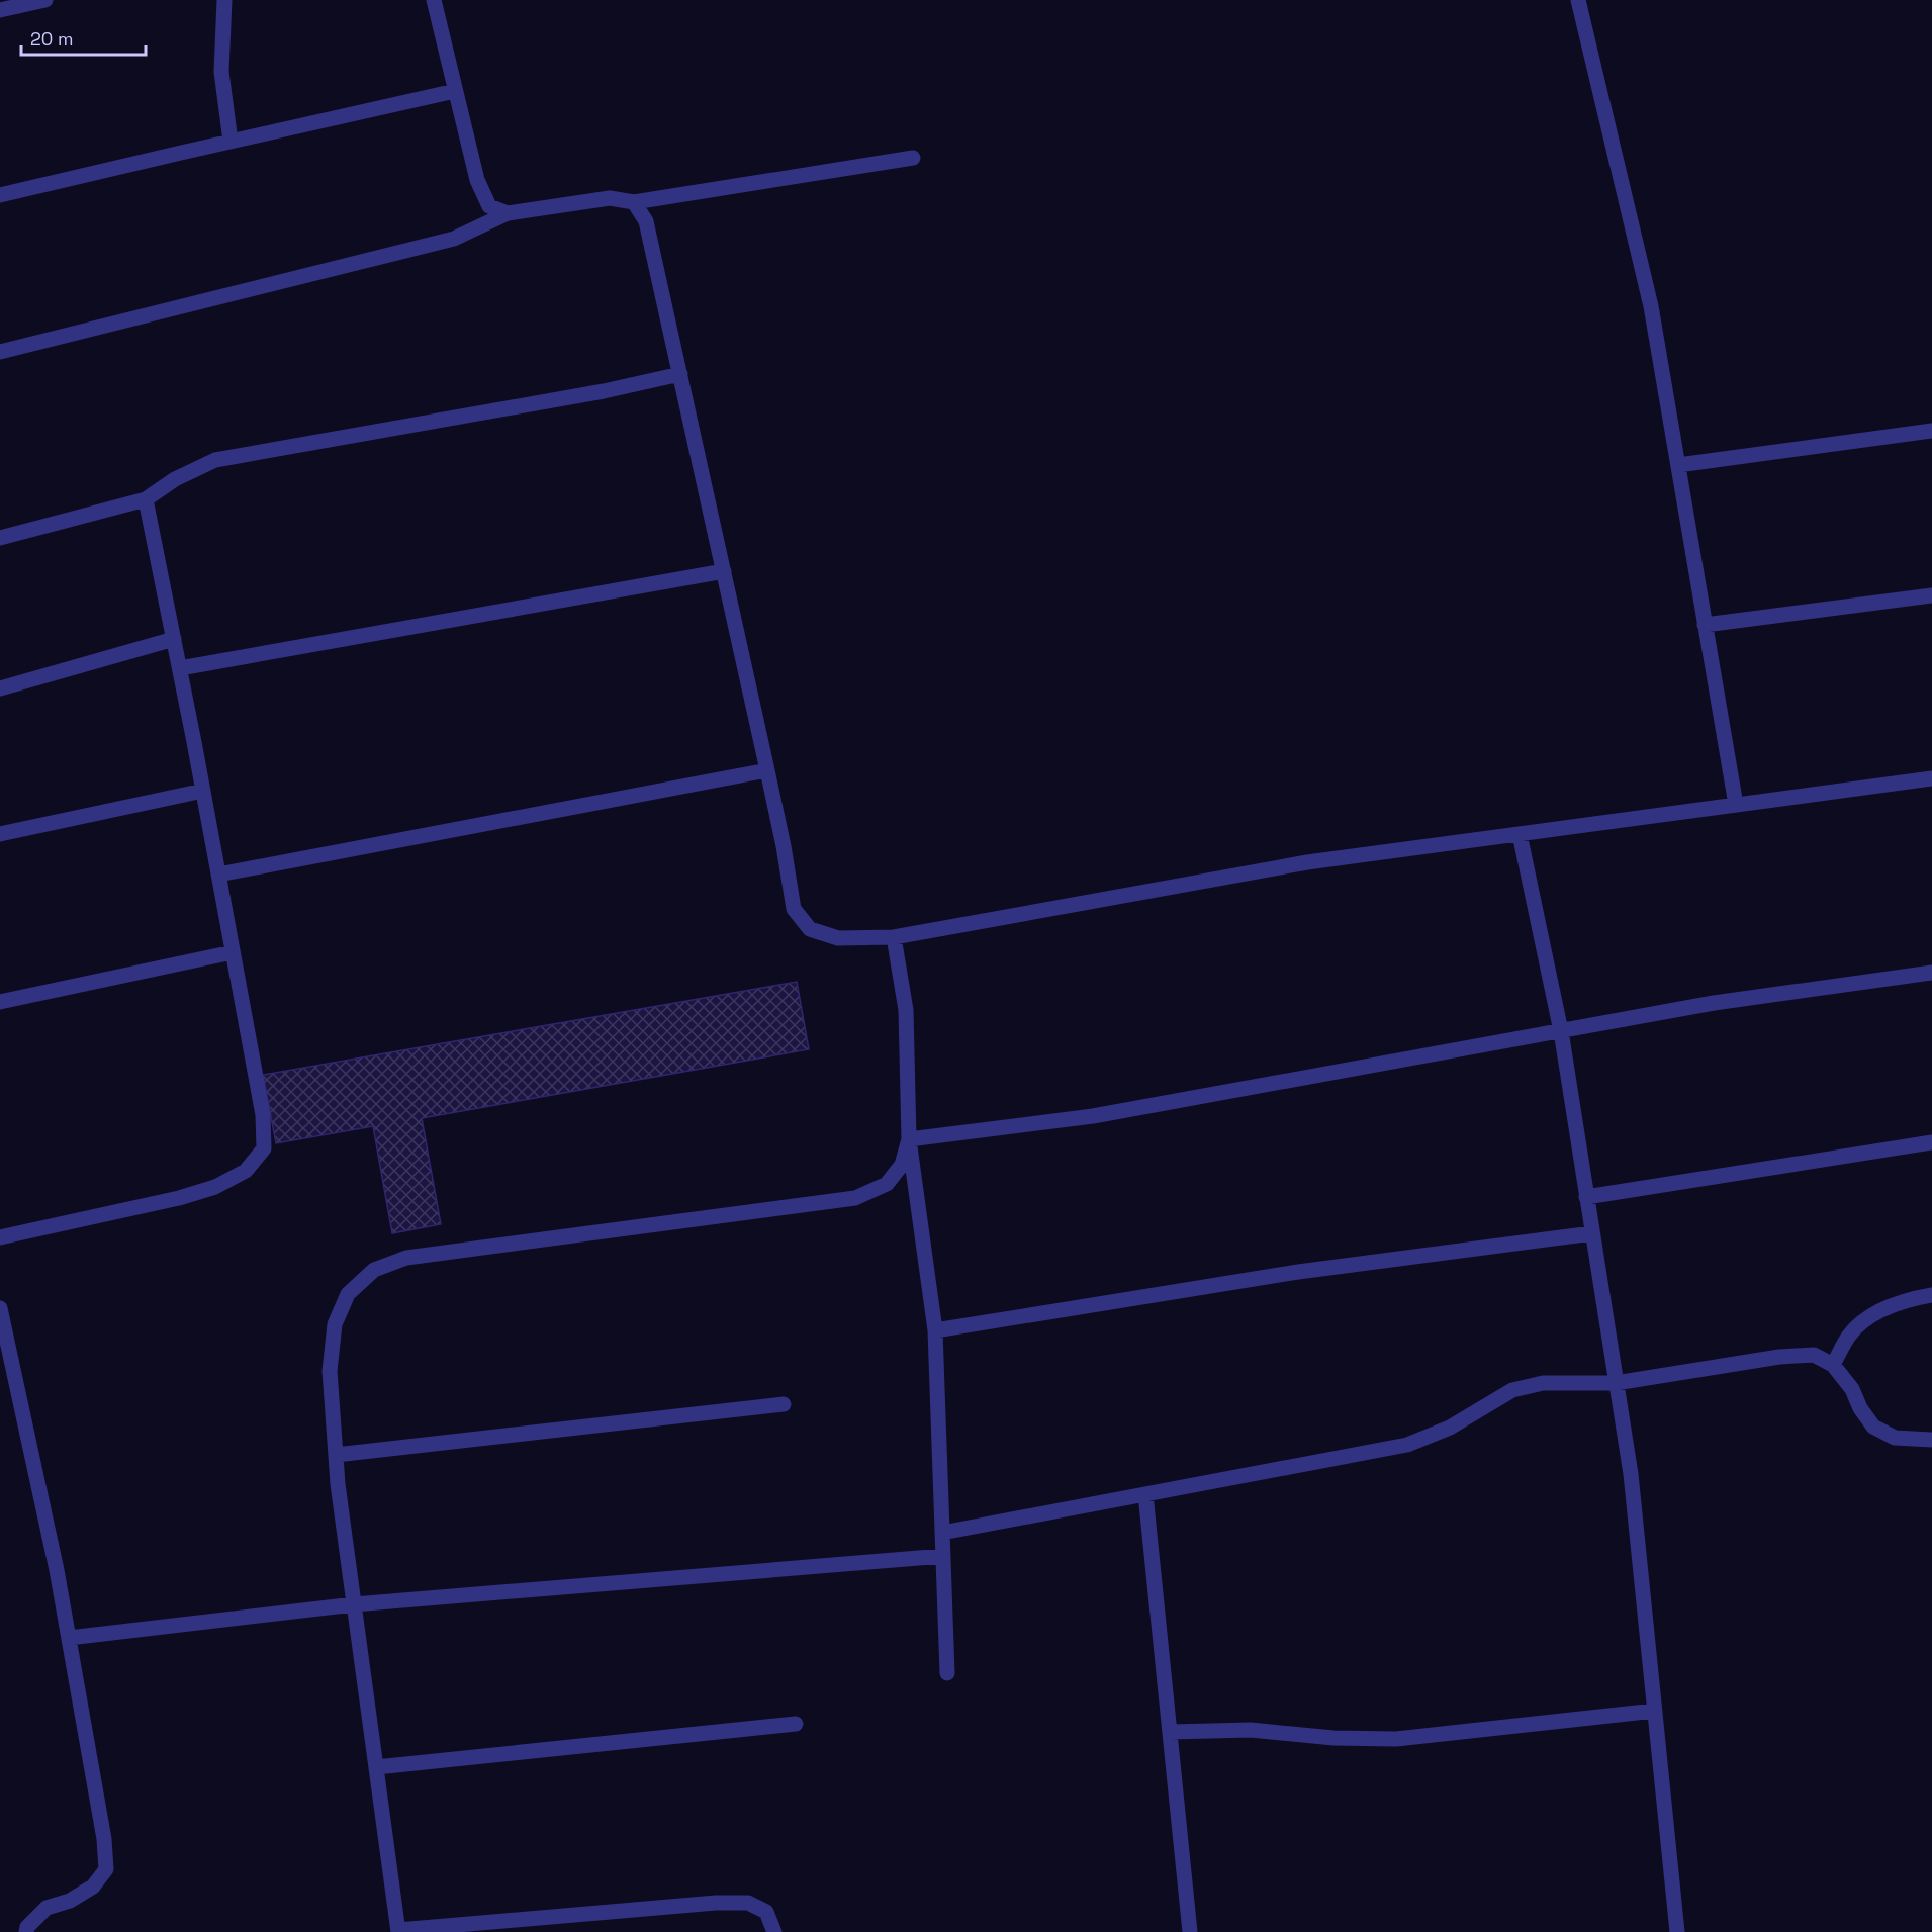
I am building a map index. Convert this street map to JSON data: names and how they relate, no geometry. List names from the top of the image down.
{
  "scale_bar": "20 m"
}
